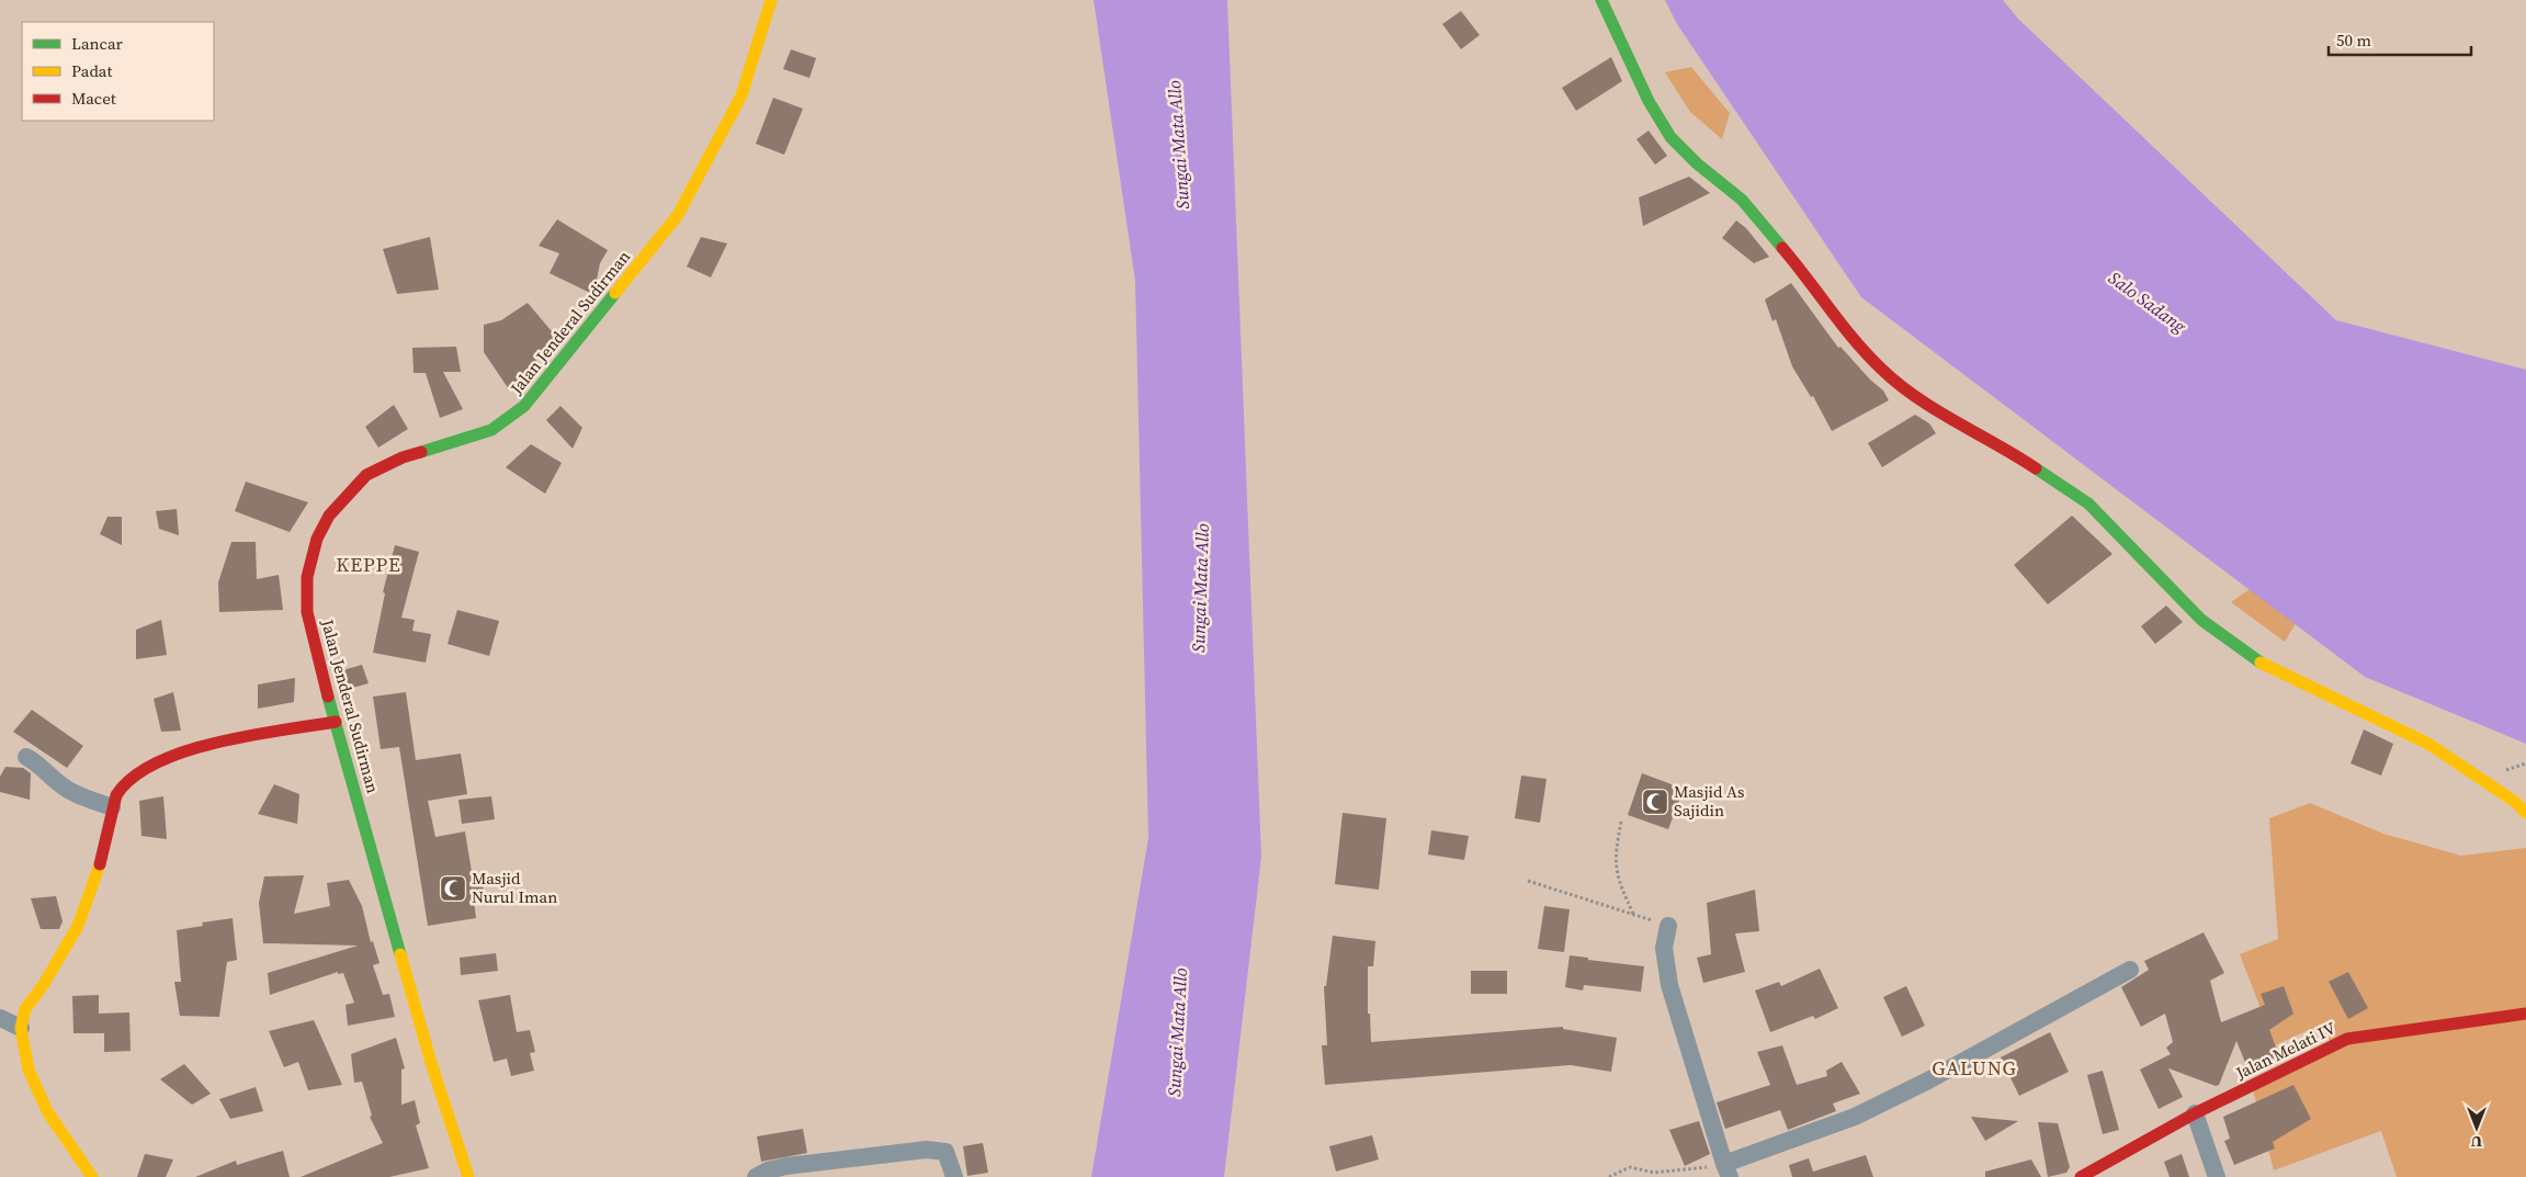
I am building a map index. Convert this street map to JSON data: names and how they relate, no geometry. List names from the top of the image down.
{
  "streets": {
    "main road": ["Jalan Jenderal Sudirman", "Jalan Melati IV"]
  },
  "districts": ["KEPPE", "GALUNG"],
  "water": ["Sungai Mata Allo", "Salo Sadang"],
  "places": {
    "mosque": ["Masjid As Sajidin", "Masjid Nurul Iman"]
  },
  "legend": ["Lancar", "Padat", "Macet"],
  "scale_bar": "50 m",
  "north": "bottom"
}
